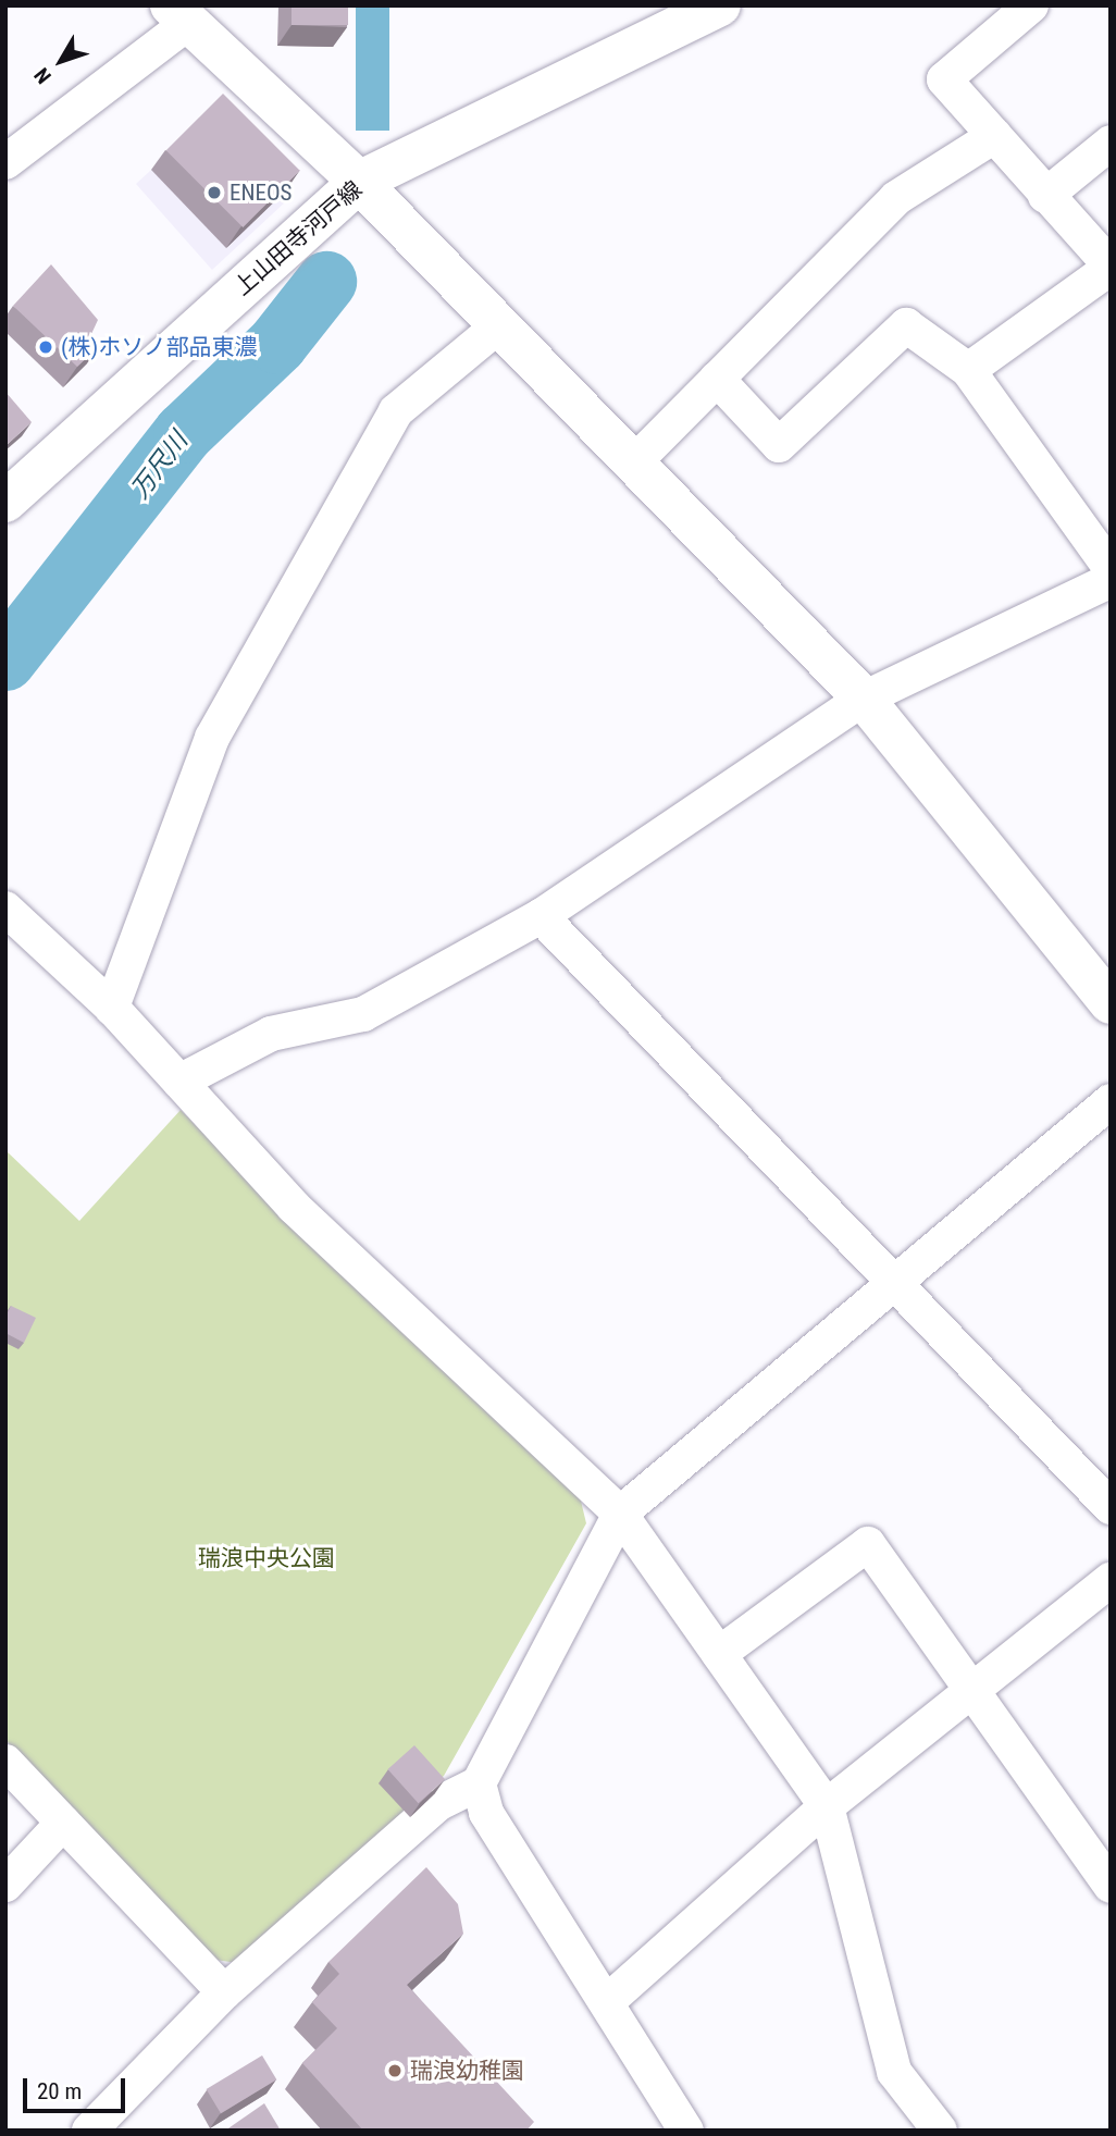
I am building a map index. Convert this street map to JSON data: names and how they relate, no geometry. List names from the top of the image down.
{
  "streets": {
    "street": ["上山田寺河戸線"]
  },
  "water": ["万尺川"],
  "parks": ["瑞浪中央公園"],
  "places": ["ENEOS", "(株)ホソノ部品東濃", "瑞浪幼稚園"],
  "scale_bar": "20 m",
  "north": "bottom left"
}
